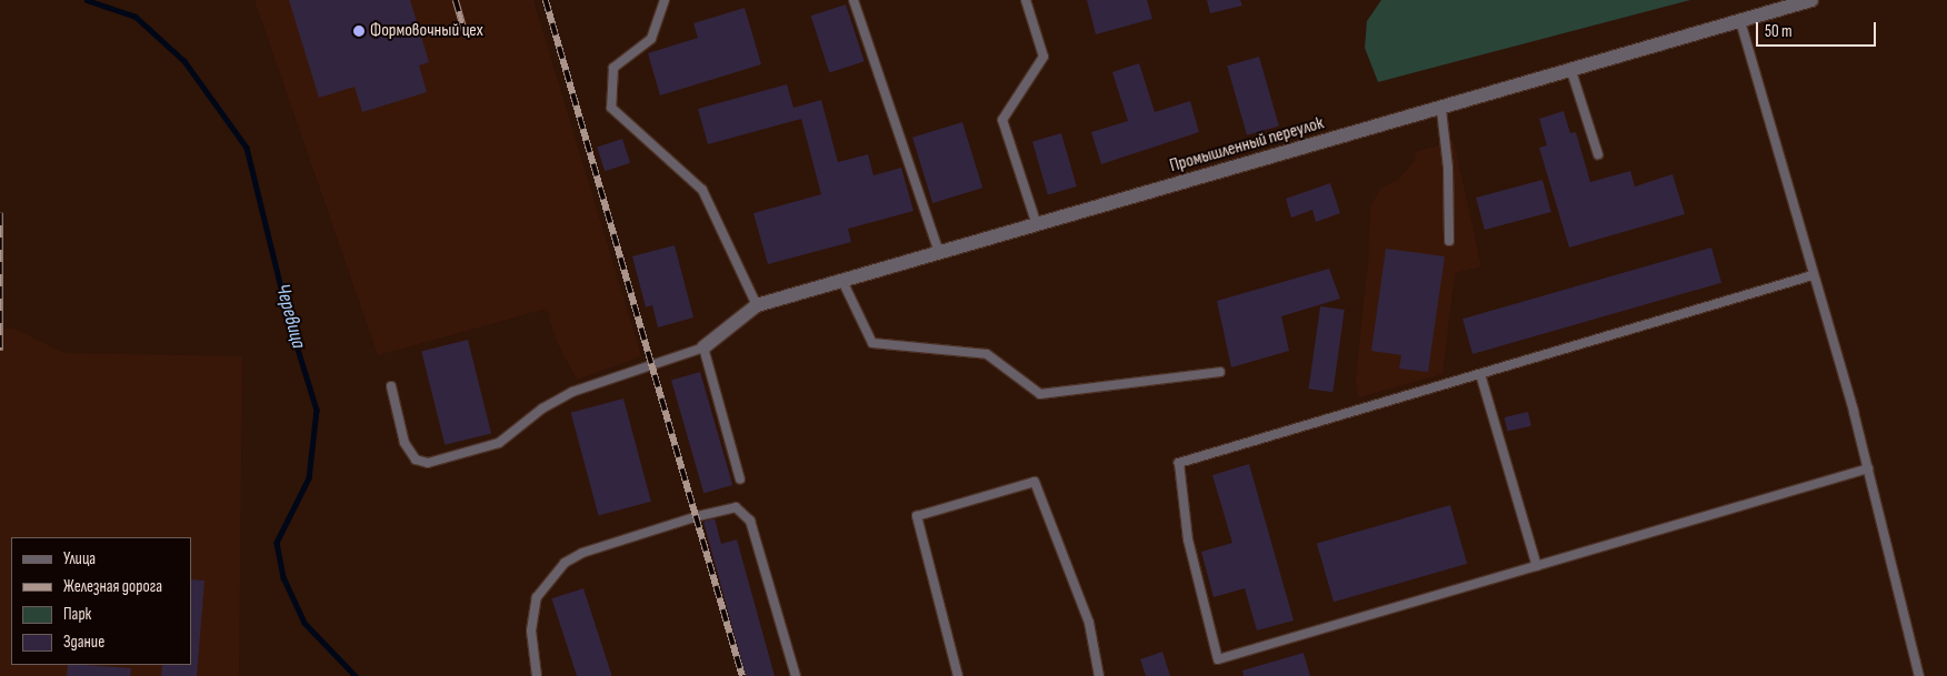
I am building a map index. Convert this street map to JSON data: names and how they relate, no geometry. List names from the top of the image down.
{
  "streets": {
    "street": ["Промышленный переулок"]
  },
  "water": ["Черевица"],
  "places": ["Формовочный цех"],
  "legend": [
    "Улица",
    "Железная дорога",
    "Парк",
    "Здание"
  ],
  "scale_bar": "50 m"
}
